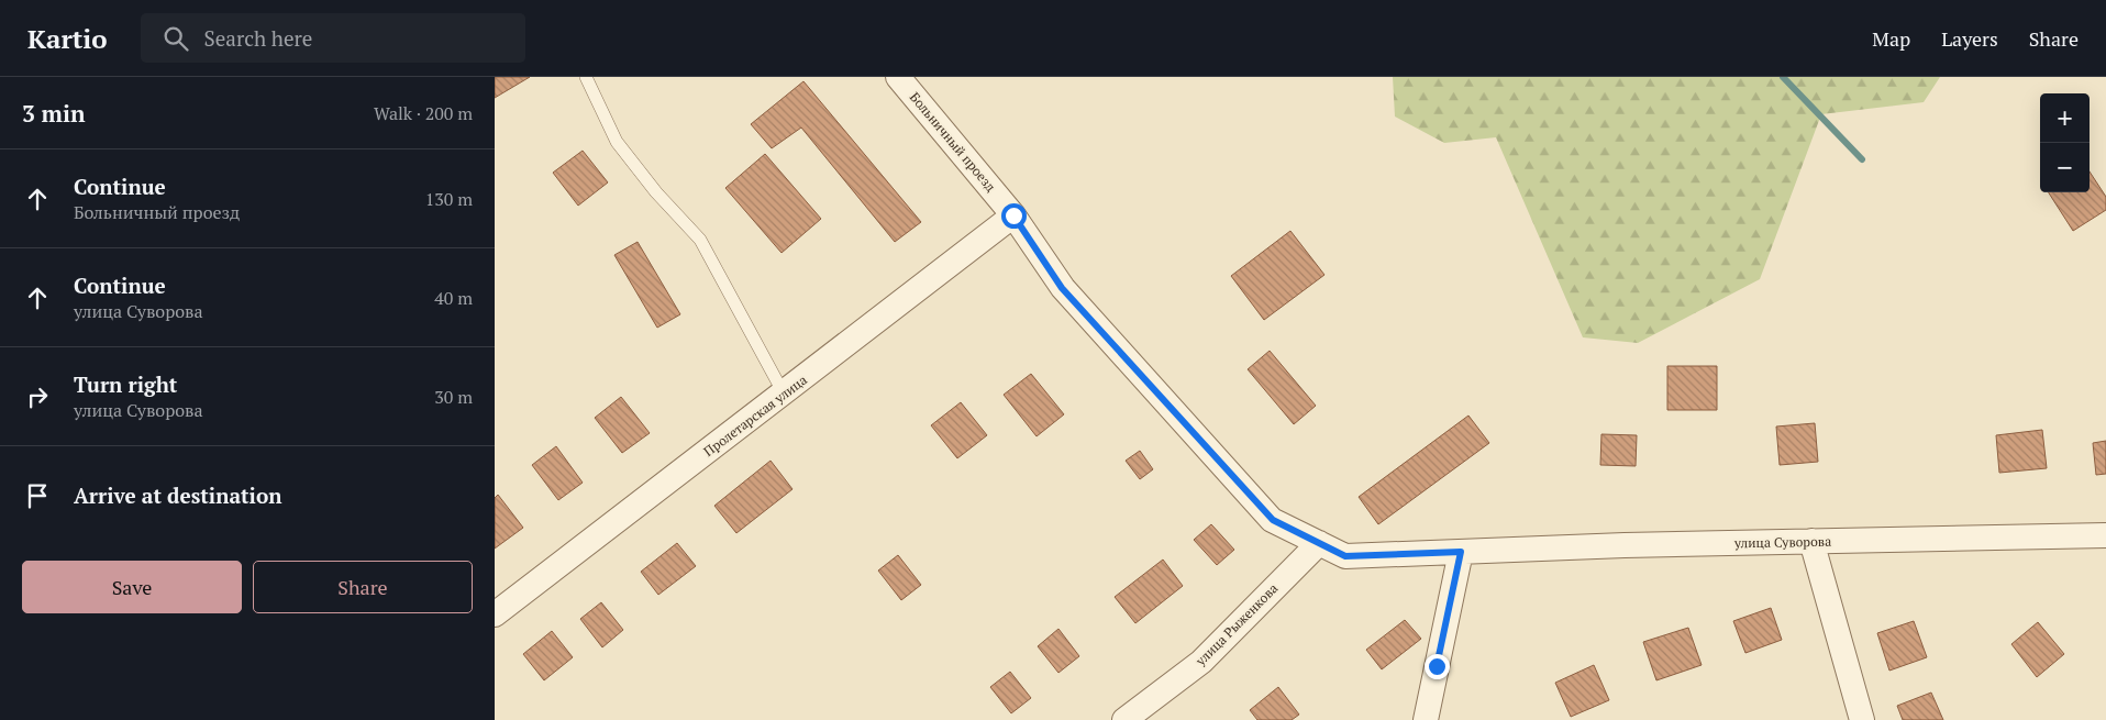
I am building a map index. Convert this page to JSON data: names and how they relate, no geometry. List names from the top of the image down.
{
  "streets": {
    "street": [
      "Больничный проезд",
      "Пролетарская улица",
      "улица Суворова",
      "улица Рыженкова"
    ]
  },
  "crossings": [
    ["Больничный проезд", "Пролетарская улица"],
    ["Больничный проезд", "улица Суворова"],
    ["Больничный проезд", "улица Рыженкова"],
    ["улица Суворова", "улица Рыженкова"]
  ],
  "page": {
    "header": "Kartio",
    "search": "Search here",
    "nav": ["Map", "Layers", "Share"],
    "heading": ["3 min", "Walk · 200 m"],
    "map_buttons": ["+", "−"],
    "list": [
      ["Continue", "Больничный проезд", "130 m"],
      ["Continue", "улица Суворова", "40 m"],
      ["Turn right", "улица Суворова", "30 m"],
      "Arrive at destination"
    ],
    "buttons": ["Save", "Share"]
  }
}
